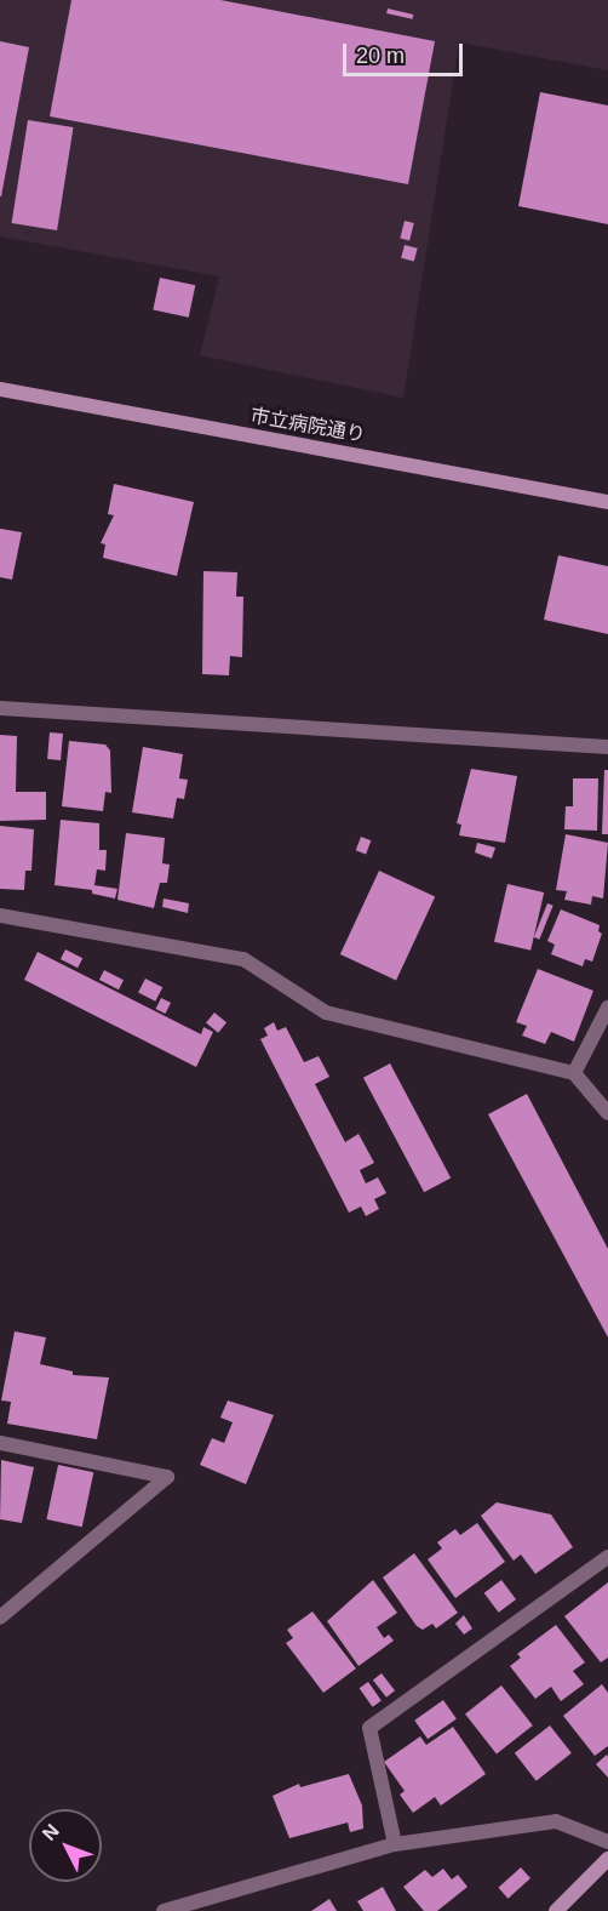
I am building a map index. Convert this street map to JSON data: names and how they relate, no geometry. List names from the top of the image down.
{
  "streets": {
    "main road": ["市立病院通り"]
  },
  "scale_bar": "20 m",
  "north": "top left"
}
